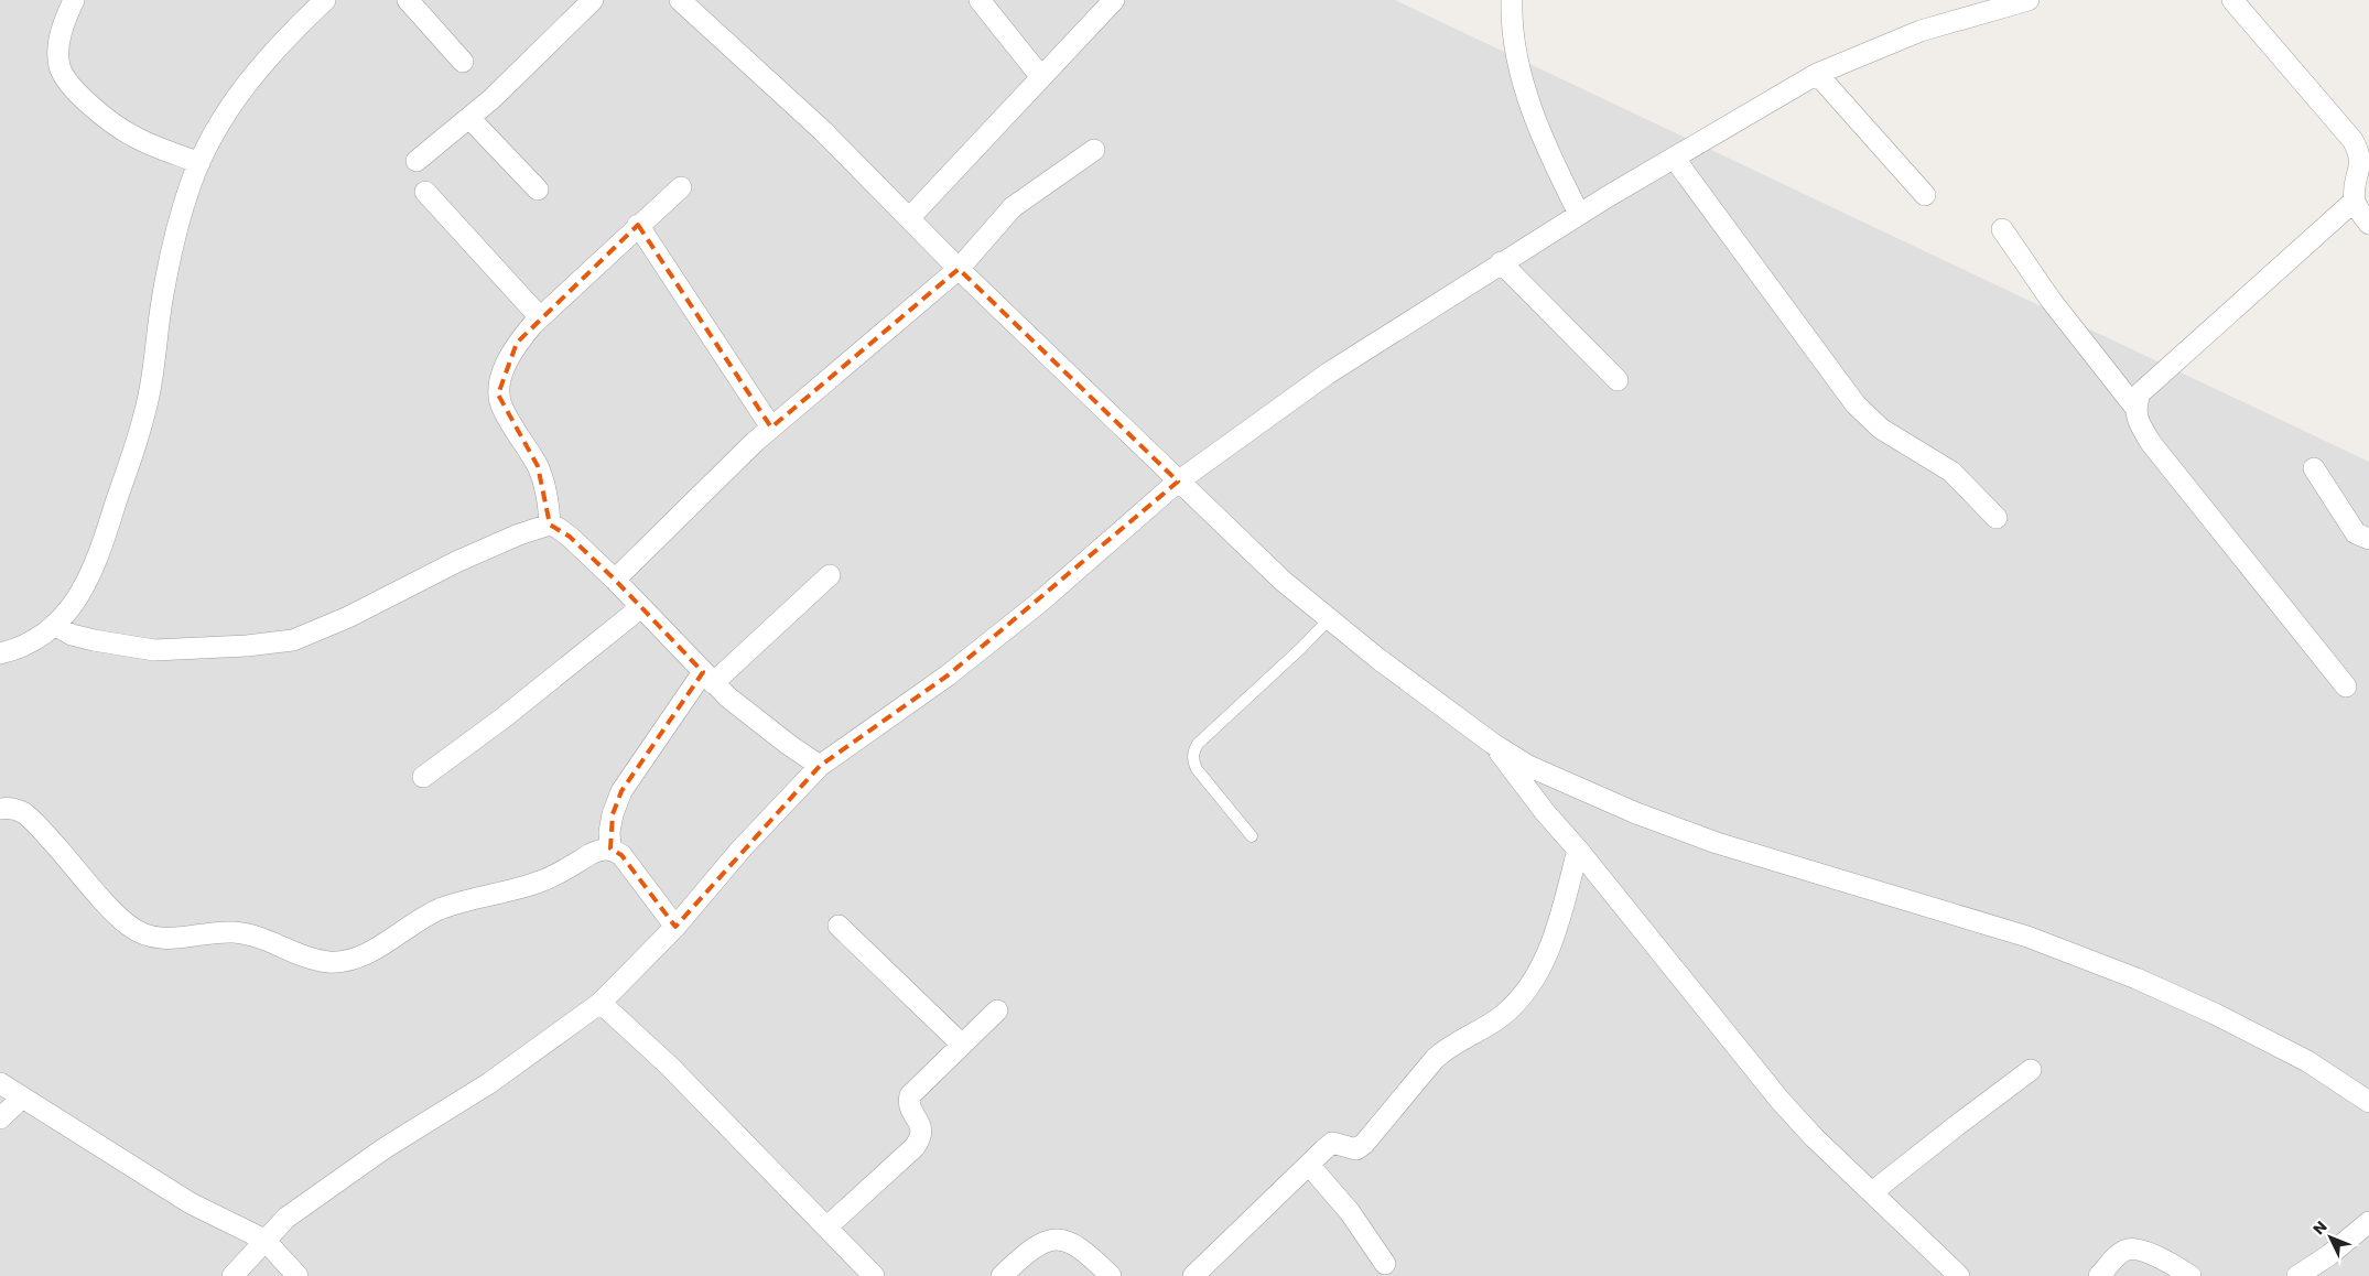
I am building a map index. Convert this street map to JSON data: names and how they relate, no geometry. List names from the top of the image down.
{
  "north": "top left"
}
